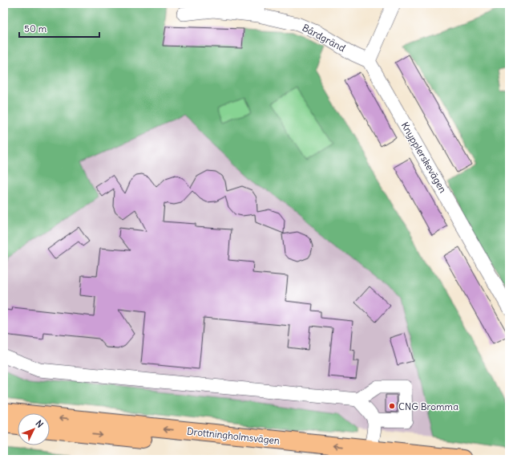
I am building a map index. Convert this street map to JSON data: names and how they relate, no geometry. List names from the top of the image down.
{
  "streets": {
    "main road": ["Drottningholmsvägen"],
    "street": ["Bårdgränd", "Knypplerskevägen"]
  },
  "crossings": [
    ["Bårdgränd", "Knypplerskevägen"]
  ],
  "places": ["CNG Bromma"],
  "scale_bar": "50 m",
  "north": "top right"
}
